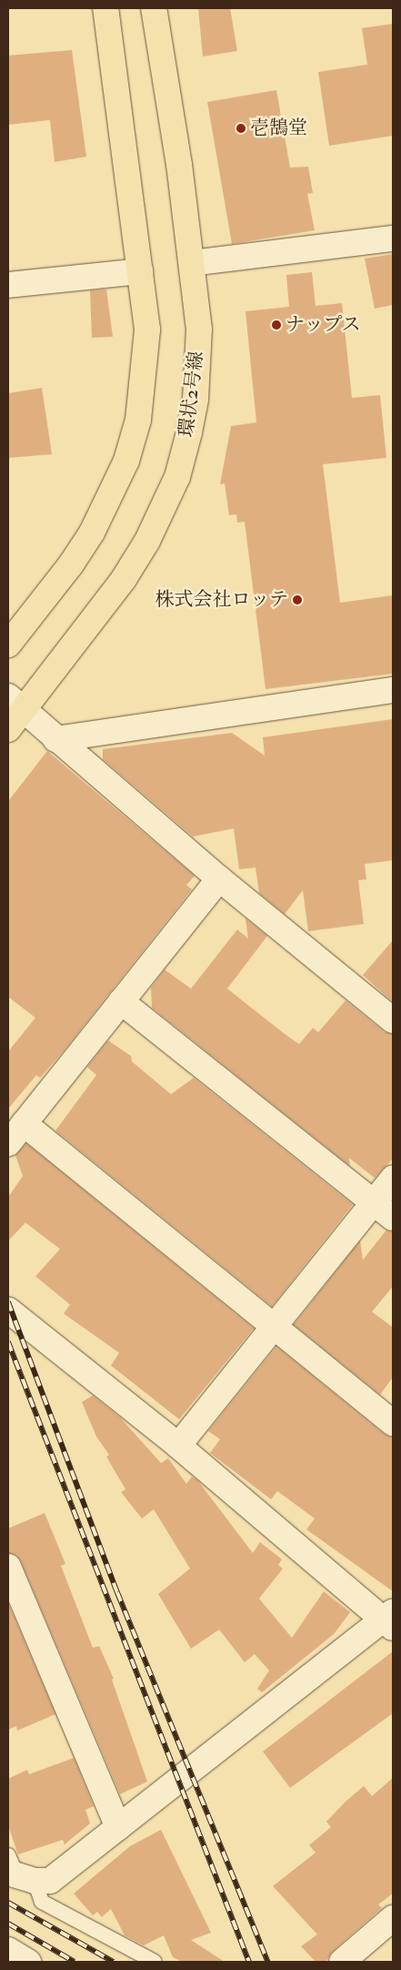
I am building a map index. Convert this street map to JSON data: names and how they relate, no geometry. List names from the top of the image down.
{
  "streets": {
    "main road": ["環状2号線"]
  },
  "places": ["壱鵠堂", "ナップス", "株式会社ロッテ"]
}
